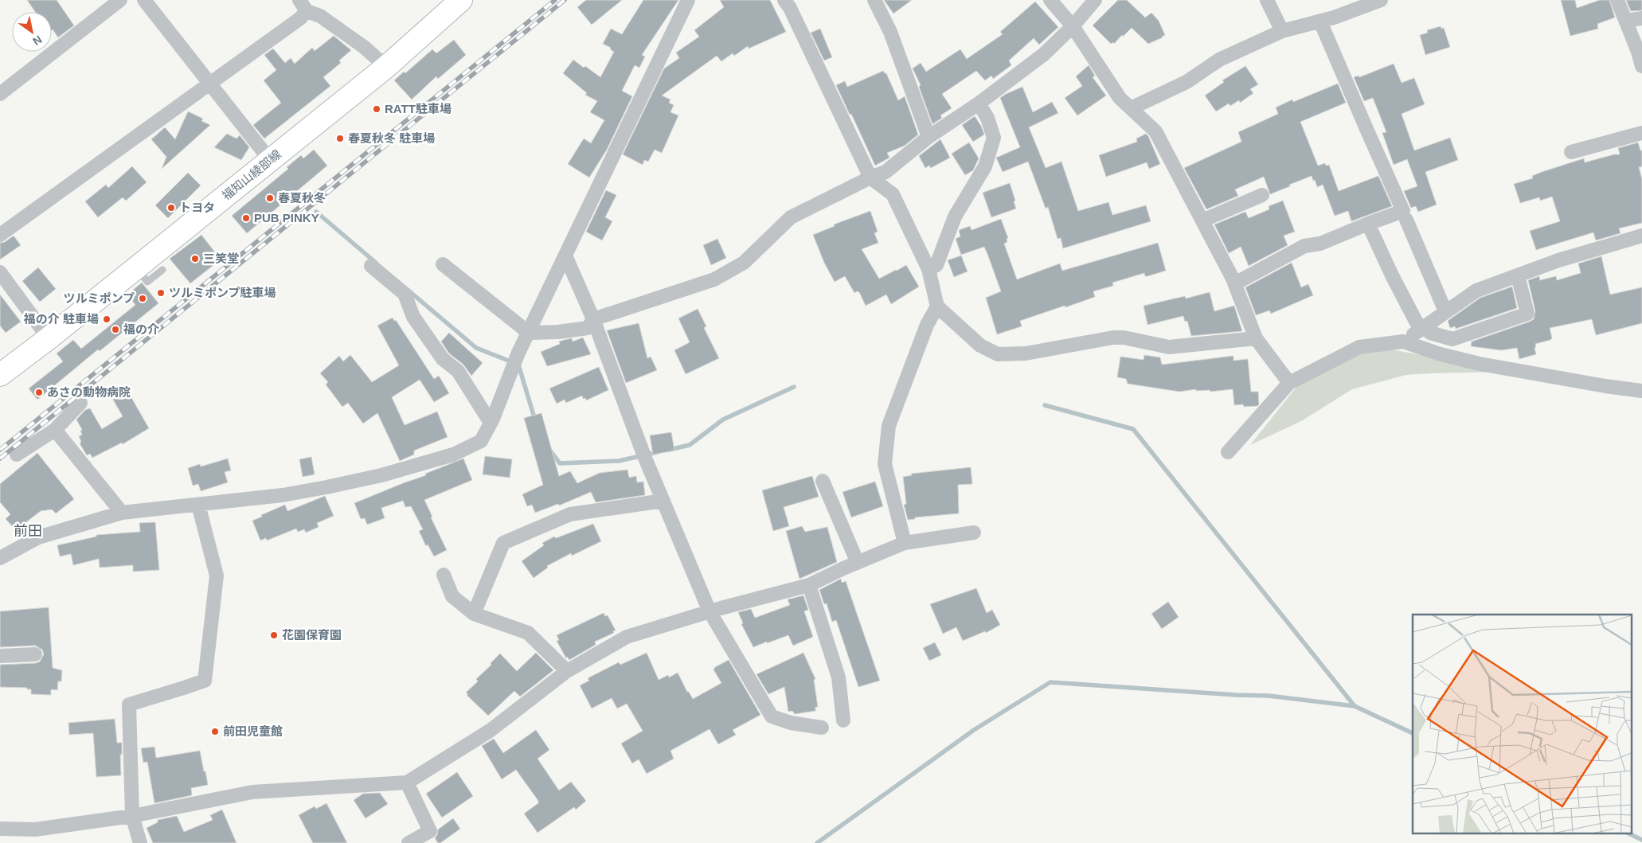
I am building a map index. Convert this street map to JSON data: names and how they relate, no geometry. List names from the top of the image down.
{
  "streets": {
    "main road": ["福知山綾部線"]
  },
  "districts": ["前田"],
  "places": [
    "RATT駐車場",
    "春夏秋冬 駐車場",
    "春夏秋冬",
    "トヨタ",
    "PUB PINKY",
    "三笑堂",
    "ツルミポンプ駐車場",
    "ツルミポンプ",
    "福の介 駐車場",
    "福の介",
    "あさの動物病院",
    "花園保育園",
    "前田児童館"
  ],
  "north": "bottom right"
}
